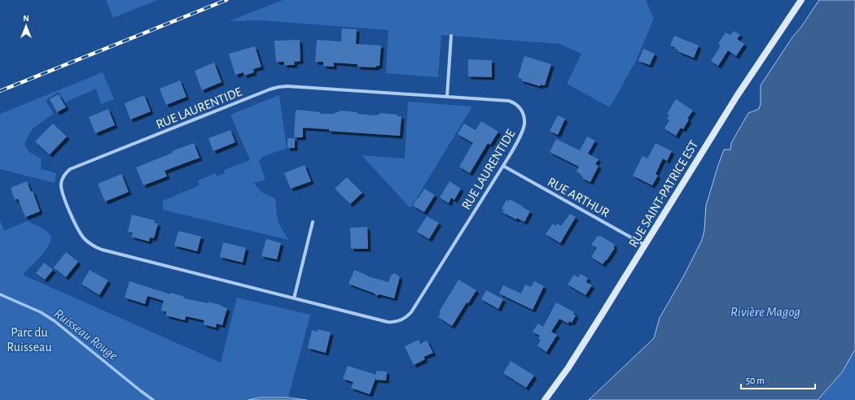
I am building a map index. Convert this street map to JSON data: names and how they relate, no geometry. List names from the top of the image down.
{
  "streets": {
    "street": ["RUE LAURENTIDE", "RUE SAINT-PATRICE EST", "RUE ARTHUR"]
  },
  "crossings": [
    ["RUE LAURENTIDE", "RUE ARTHUR"],
    ["RUE SAINT-PATRICE EST", "RUE ARTHUR"]
  ],
  "water": ["Rivière Magog", "Ruisseau Rouge"],
  "parks": ["Parc du Ruisseau"],
  "scale_bar": "50 m",
  "north": "top"
}
